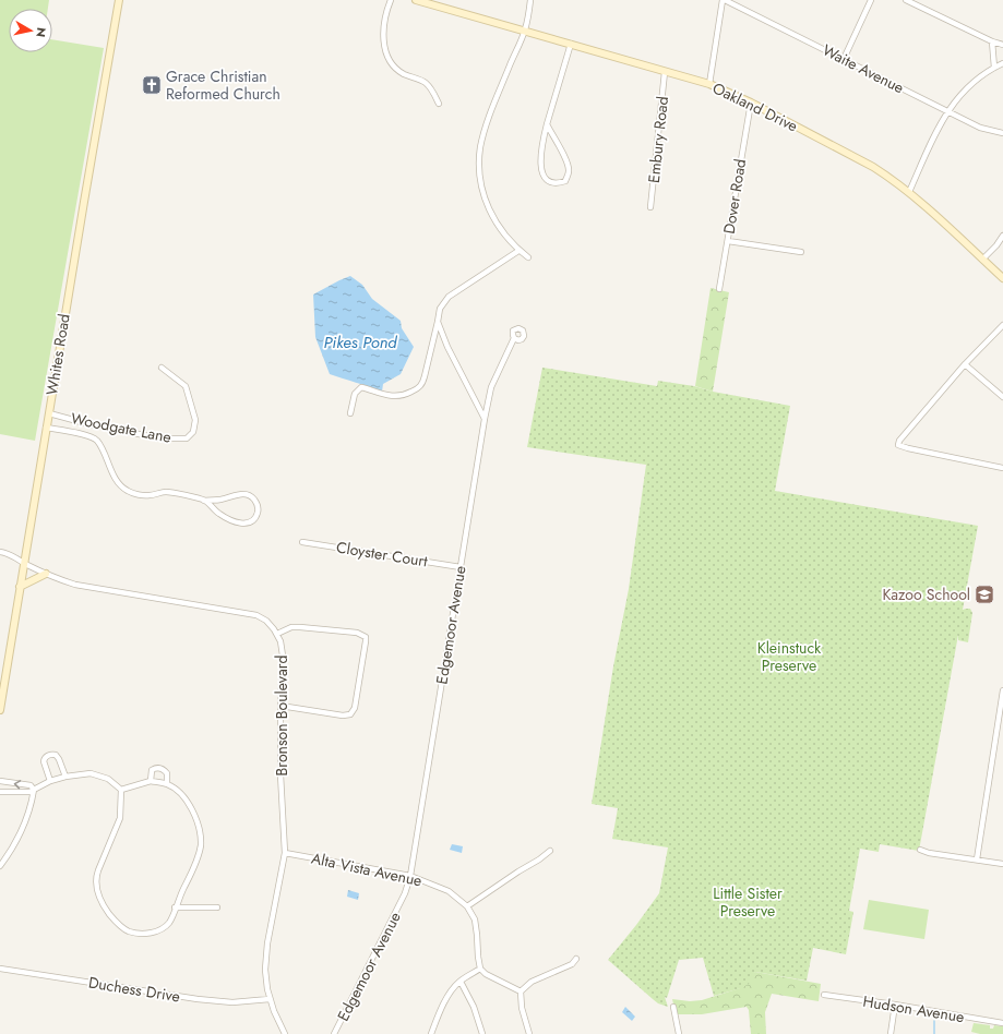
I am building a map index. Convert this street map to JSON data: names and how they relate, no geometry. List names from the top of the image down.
{
  "streets": {
    "street": [
      "Waite Avenue",
      "Oakland Drive",
      "Embury Road",
      "Dover Road",
      "Whites Road",
      "Woodgate Lane",
      "Cloyster Court",
      "Edgemoor Avenue",
      "Bronson Boulevard",
      "Alta Vista Avenue",
      "Duchess Drive",
      "Hudson Avenue"
    ]
  },
  "crossings": [
    ["Oakland Drive", "Embury Road"],
    ["Oakland Drive", "Dover Road"],
    ["Whites Road", "Woodgate Lane"],
    ["Whites Road", "Bronson Boulevard"],
    ["Cloyster Court", "Edgemoor Avenue"],
    ["Edgemoor Avenue", "Alta Vista Avenue"],
    ["Bronson Boulevard", "Alta Vista Avenue"],
    ["Bronson Boulevard", "Duchess Drive"]
  ],
  "water": ["Pikes Pond"],
  "parks": ["Kleinstuck Preserve", "Little Sister Preserve"],
  "places": {
    "church": ["Grace Christian Reformed Church"],
    "school or university": ["Kazoo School"]
  },
  "north": "right"
}
